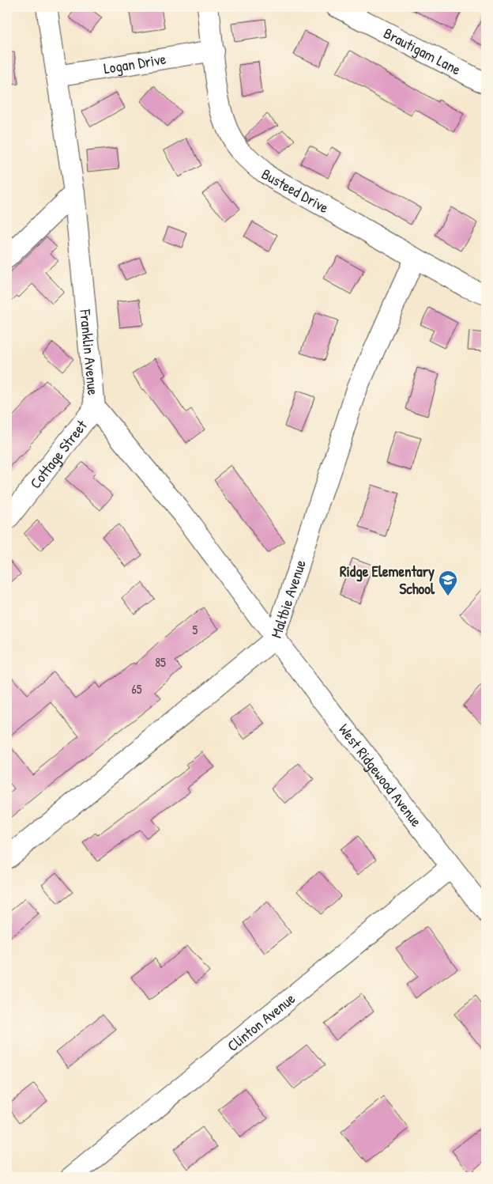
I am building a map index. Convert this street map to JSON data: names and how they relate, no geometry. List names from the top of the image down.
{
  "streets": {
    "street": [
      "Brautigam Lane",
      "Logan Drive",
      "Busteed Drive",
      "Franklin Avenue",
      "Cottage Street",
      "Maltbie Avenue",
      "West Ridgewood Avenue",
      "Clinton Avenue"
    ]
  },
  "crossings": [
    ["Logan Drive", "Busteed Drive"],
    ["Logan Drive", "Franklin Avenue"],
    ["Busteed Drive", "Maltbie Avenue"],
    ["Franklin Avenue", "Cottage Street"],
    ["Franklin Avenue", "Maltbie Avenue"],
    ["Franklin Avenue", "West Ridgewood Avenue"],
    ["Maltbie Avenue", "West Ridgewood Avenue"],
    ["West Ridgewood Avenue", "Clinton Avenue"]
  ],
  "places": {
    "school or university": ["Ridge Elementary School"]
  },
  "house_numbers": ["5", "85", "65"]
}
